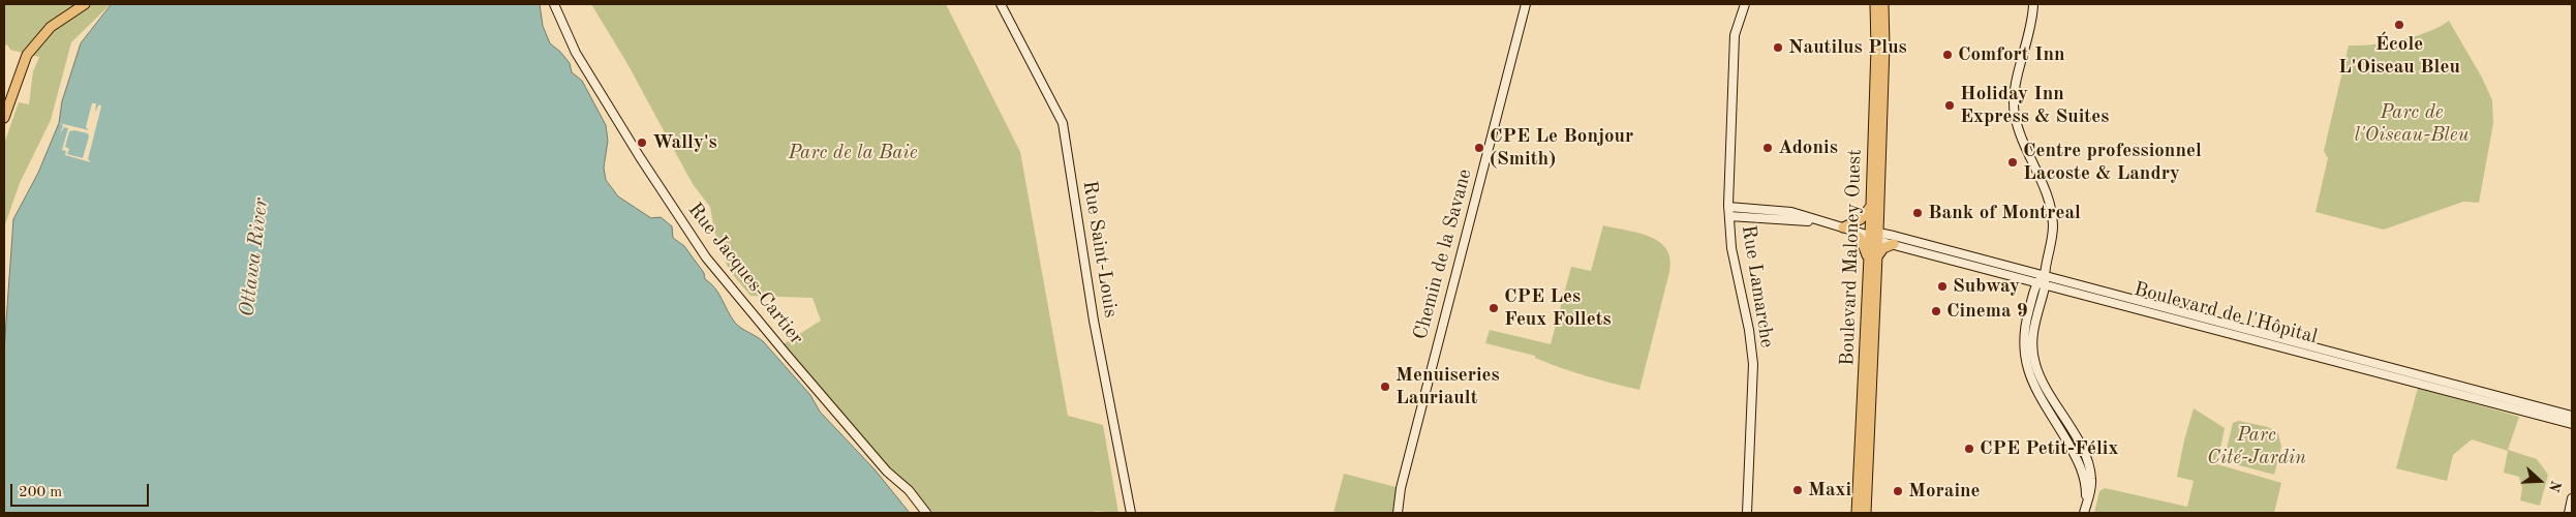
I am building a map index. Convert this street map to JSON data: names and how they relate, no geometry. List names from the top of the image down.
{
  "streets": {
    "main road": ["Boulevard Maloney Ouest"],
    "street": [
      "Rue Saint-Louis",
      "Chemin de la Savane",
      "Rue Jacques-Cartier",
      "Rue Lamarche",
      "Boulevard de l'Hôpital"
    ]
  },
  "crossings": [
    ["Boulevard Maloney Ouest", "Boulevard de l'Hôpital"],
    ["Rue Lamarche", "Boulevard de l'Hôpital"]
  ],
  "water": ["Ottawa River"],
  "parks": ["Parc de l'Oiseau-Bleu", "Parc de la Baie", "Parc Cité-Jardin"],
  "places": [
    "École L'Oiseau Bleu",
    "Nautilus Plus",
    "Comfort Inn",
    "Holiday Inn Express & Suites",
    "Wally's",
    "CPE Le Bonjour (Smith)",
    "Adonis",
    "Centre professionnel Lacoste & Landry",
    "Bank of Montreal",
    "Subway",
    "CPE Les Feux Follets",
    "Cinema 9",
    "Menuiseries Lauriault",
    "CPE Petit-Félix",
    "Maxi",
    "Moraine"
  ],
  "scale_bar": "200 m",
  "north": "right"
}
